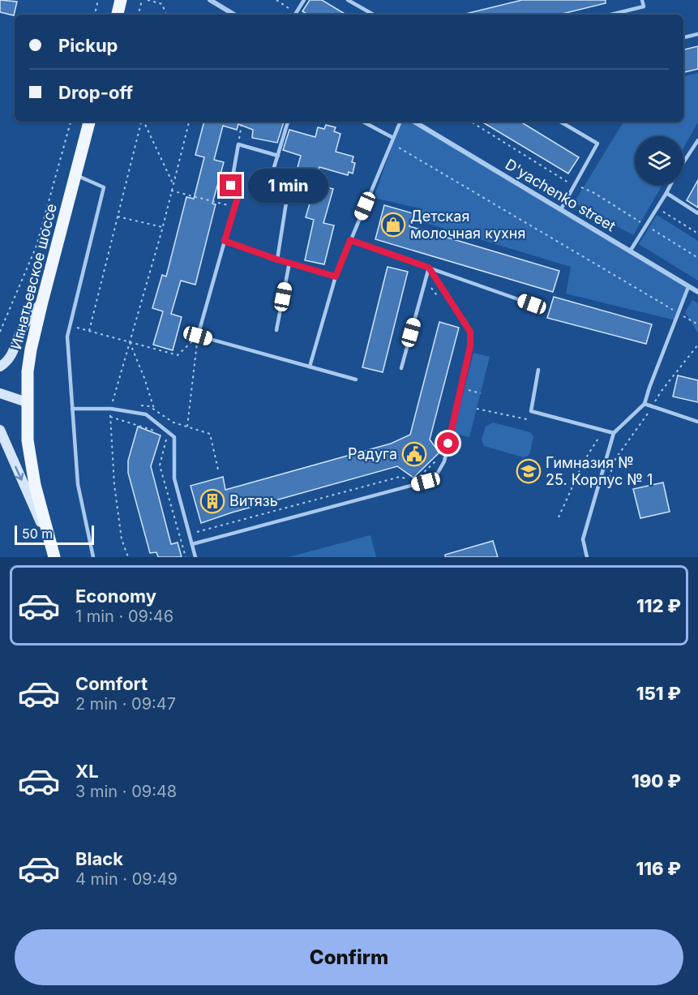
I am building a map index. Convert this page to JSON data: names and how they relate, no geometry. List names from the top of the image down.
{
  "streets": {
    "main road": ["Игнатьевское шоссе"],
    "street": ["D'yachenko street"]
  },
  "places": {
    "shop": ["Детская молочная кухня"],
    "public building": ["Радуга"],
    "school or university": ["Гимназия № 25. Корпус № 1"],
    "building": ["Витязь"]
  },
  "scale_bar": "50 m",
  "page": {
    "banner": ["Pickup", "Drop-off"],
    "bubble": "1 min",
    "scale": "50 m",
    "list": [
      {
        "name": "Economy",
        "note": "1 min · 09:46",
        "value": "112 ₽"
      },
      {
        "name": "Comfort",
        "note": "2 min · 09:47",
        "value": "151 ₽"
      },
      {
        "name": "XL",
        "note": "3 min · 09:48",
        "value": "190 ₽"
      },
      {
        "name": "Black",
        "note": "4 min · 09:49",
        "value": "116 ₽"
      }
    ],
    "buttons": "Confirm"
  }
}
